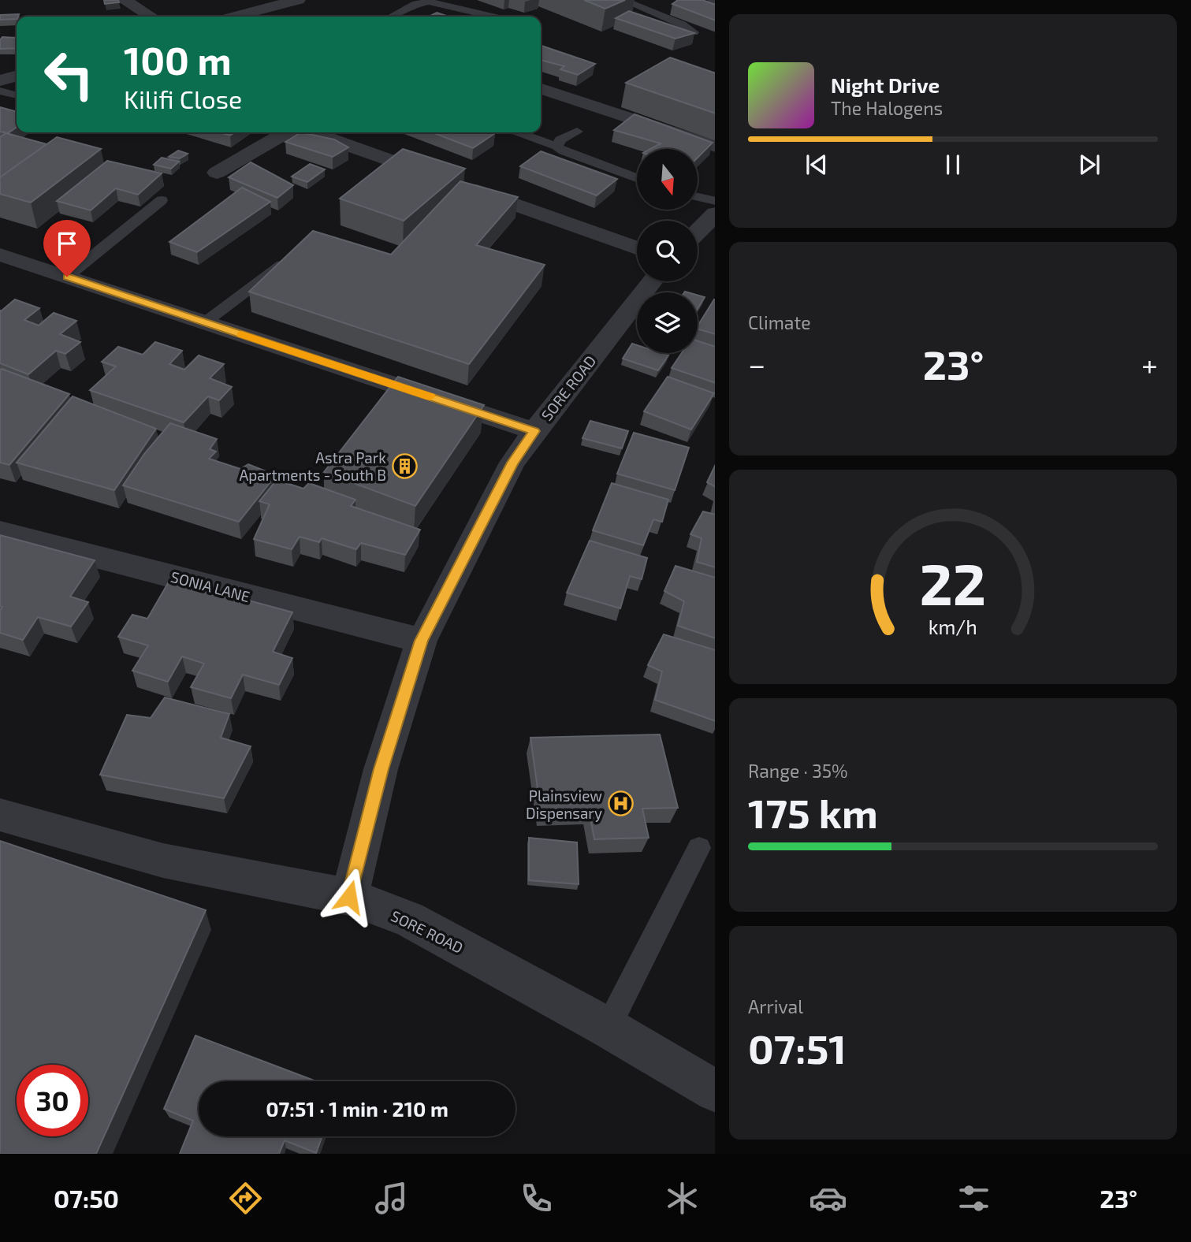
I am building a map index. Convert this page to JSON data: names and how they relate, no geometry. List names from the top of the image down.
{
  "streets": {
    "street": ["SORE ROAD", "SONIA LANE"]
  },
  "crossings": [
    ["SORE ROAD", "SONIA LANE"]
  ],
  "places": {
    "building": ["Astra Park Apartments - South B"],
    "hospital": ["Plainsview Dispensary"]
  },
  "north": "bottom",
  "page": {
    "turn": ["100 m", "Kilifi Close"],
    "song": ["Night Drive", "The Halogens"],
    "tile": [
      "Climate",
      ["Range · 35%", "175 km"],
      ["Arrival", "07:51"]
    ],
    "heat": ["−", "23°", "+"],
    "limit": "30",
    "trip": "07:51 · 1 min · 210 m",
    "tabs": ["07:50", "23°"],
    "gauge": ["22", "km/h"]
  }
}
